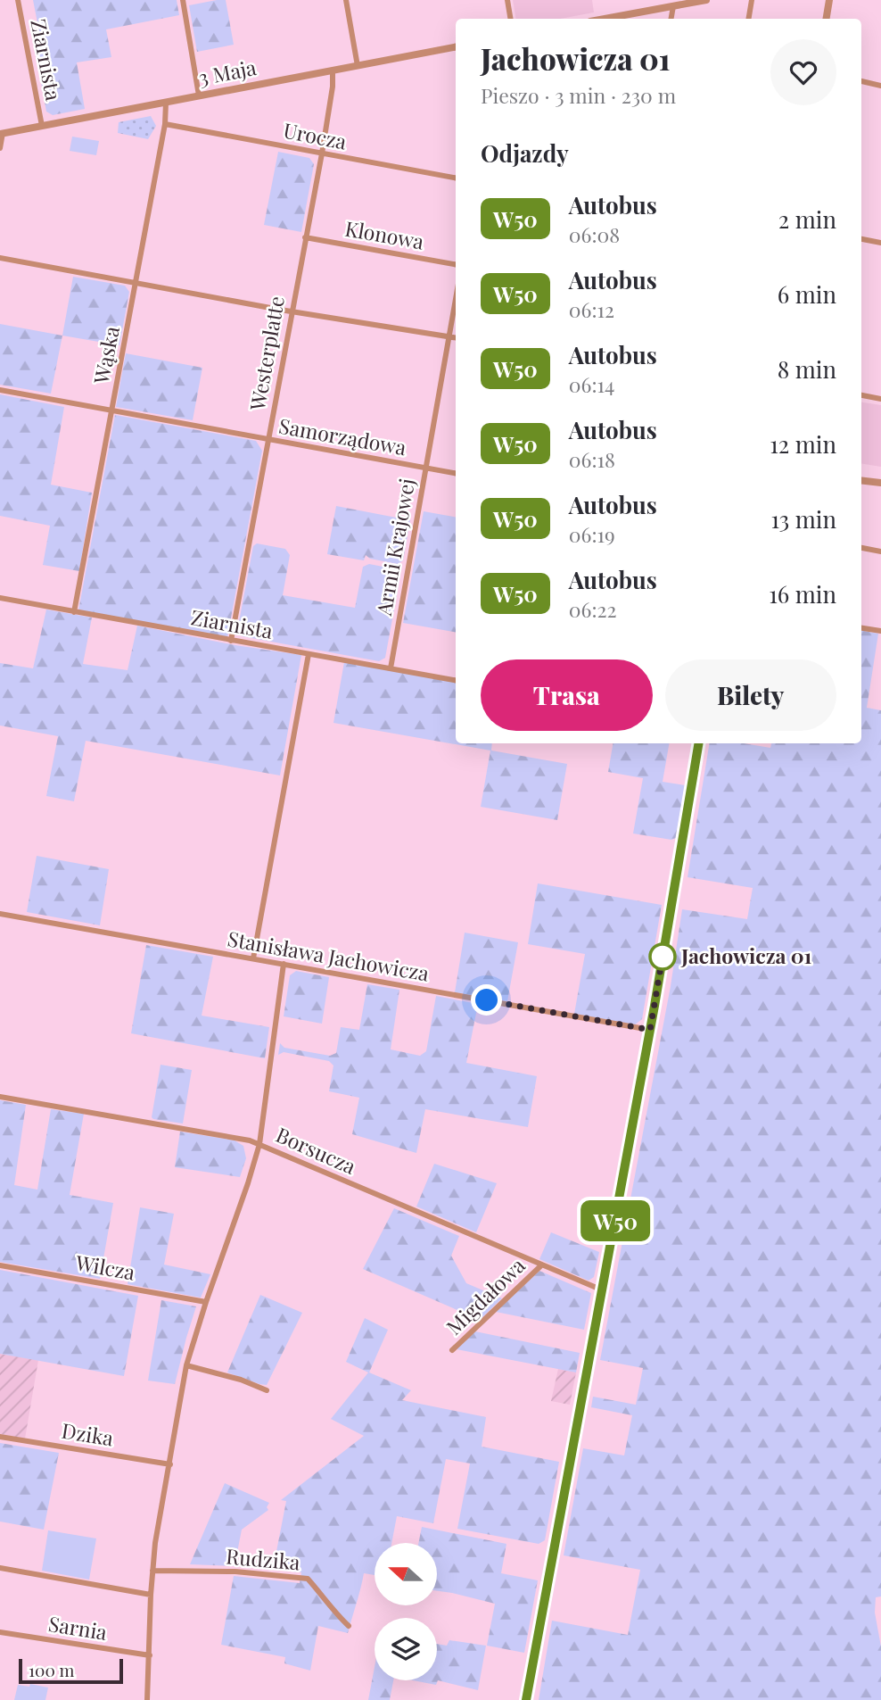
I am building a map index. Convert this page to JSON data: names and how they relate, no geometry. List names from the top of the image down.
{
  "streets": {
    "street": [
      "Ziarnista",
      "3 Maja",
      "Urocza",
      "Klonowa",
      "Westerplatte",
      "Wąska",
      "Samorządowa",
      "Armii Krajowej",
      "Stanisława Jachowicza",
      "Borsucza",
      "Wilcza",
      "Migdałowa",
      "Dzika",
      "Rudzika",
      "Sarnia"
    ]
  },
  "crossings": [
    ["Ziarnista", "3 Maja"],
    ["Ziarnista", "Westerplatte"],
    ["Ziarnista", "Wąska"],
    ["Ziarnista", "Armii Krajowej"],
    ["3 Maja", "Westerplatte"],
    ["3 Maja", "Wąska"],
    ["Urocza", "Westerplatte"],
    ["Urocza", "Wąska"],
    ["Klonowa", "Westerplatte"],
    ["Westerplatte", "Samorządowa"],
    ["Wąska", "Samorządowa"],
    ["Samorządowa", "Armii Krajowej"],
    ["Borsucza", "Migdałowa"]
  ],
  "places": ["Jachowicza 01"],
  "lines": ["bus line W50"],
  "scale_bar": "100 m",
  "north": "left",
  "page": {
    "on_map": "W50",
    "heading": [
      ["Jachowicza 01", "Pieszo · 3 min · 230 m"],
      "Odjazdy"
    ],
    "list": [
      {
        "mark": "W50",
        "name": "Autobus",
        "note": "06:08",
        "value": "2 min"
      },
      {
        "mark": "W50",
        "name": "Autobus",
        "note": "06:12",
        "value": "6 min"
      },
      {
        "mark": "W50",
        "name": "Autobus",
        "note": "06:14",
        "value": "8 min"
      },
      {
        "mark": "W50",
        "name": "Autobus",
        "note": "06:18",
        "value": "12 min"
      },
      {
        "mark": "W50",
        "name": "Autobus",
        "note": "06:19",
        "value": "13 min"
      },
      {
        "mark": "W50",
        "name": "Autobus",
        "note": "06:22",
        "value": "16 min"
      }
    ],
    "buttons": ["Trasa", "Bilety"],
    "scale": "100 m"
  }
}
